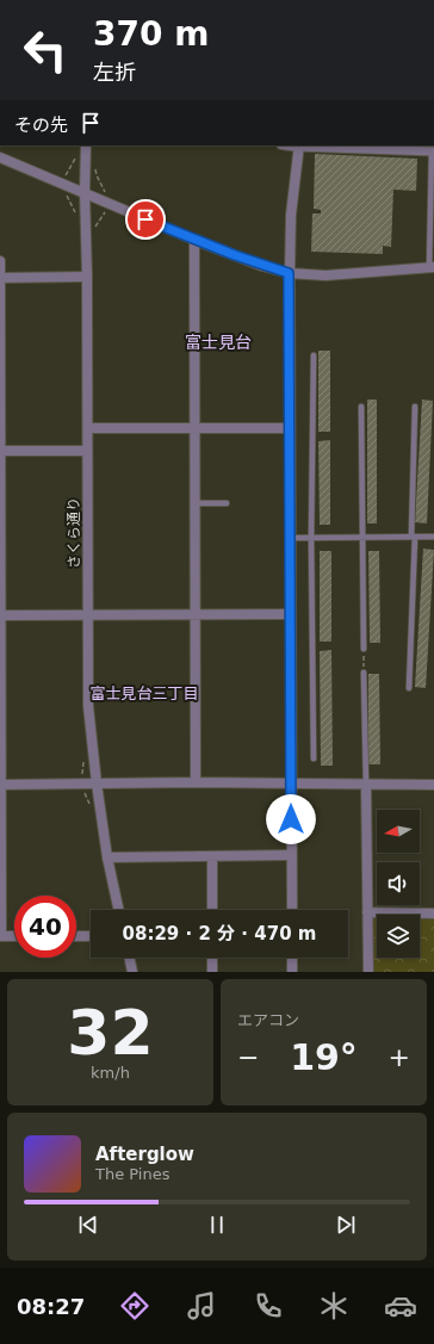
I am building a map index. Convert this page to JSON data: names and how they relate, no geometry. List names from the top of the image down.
{
  "streets": {
    "street": ["さくら通り"]
  },
  "districts": ["富士見台", "富士見台三丁目"],
  "north": "left",
  "page": {
    "turn": ["370 m", "左折"],
    "then": "その先",
    "limit": "40",
    "trip": "08:29 · 2 分 · 470 m",
    "tile": [
      ["32", "km/h"],
      "エアコン"
    ],
    "heat": ["−", "19°", "+"],
    "song": ["Afterglow", "The Pines"],
    "tabs": "08:27"
  }
}
